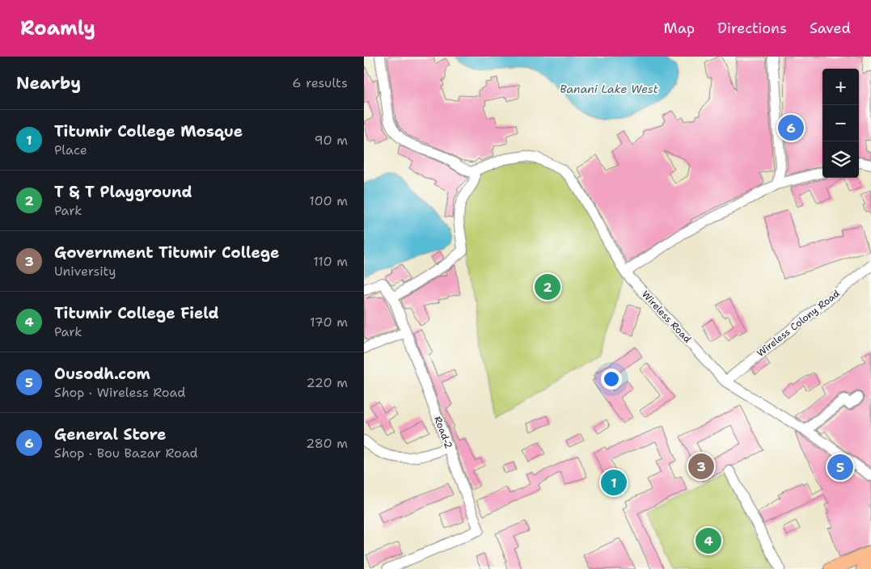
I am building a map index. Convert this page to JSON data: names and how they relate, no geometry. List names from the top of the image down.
{
  "streets": {
    "street": ["Wireless Road", "Wireless Colony Road", "Road-2"]
  },
  "crossings": [
    ["Wireless Road", "Wireless Colony Road"]
  ],
  "water": ["Banani Lake West"],
  "page": {
    "header": "Roamly",
    "nav": ["Map", "Directions", "Saved"],
    "heading": ["Nearby", "6 results"],
    "map_buttons": ["+", "−"],
    "list": [
      {
        "mark": "1",
        "name": "Titumir College Mosque",
        "note": "Place",
        "value": "90 m"
      },
      {
        "mark": "2",
        "name": "T & T Playground",
        "note": "Park",
        "value": "100 m"
      },
      {
        "mark": "3",
        "name": "Government Titumir College",
        "note": "University",
        "value": "110 m"
      },
      {
        "mark": "4",
        "name": "Titumir College Field",
        "note": "Park",
        "value": "170 m"
      },
      {
        "mark": "5",
        "name": "Ousodh.com",
        "note": "Shop · Wireless Road",
        "value": "220 m"
      },
      {
        "mark": "6",
        "name": "General Store",
        "note": "Shop · Bou Bazar Road",
        "value": "280 m"
      }
    ],
    "pins": [
      "6",
      "2",
      "3",
      "5",
      "1",
      "4"
    ]
  }
}
